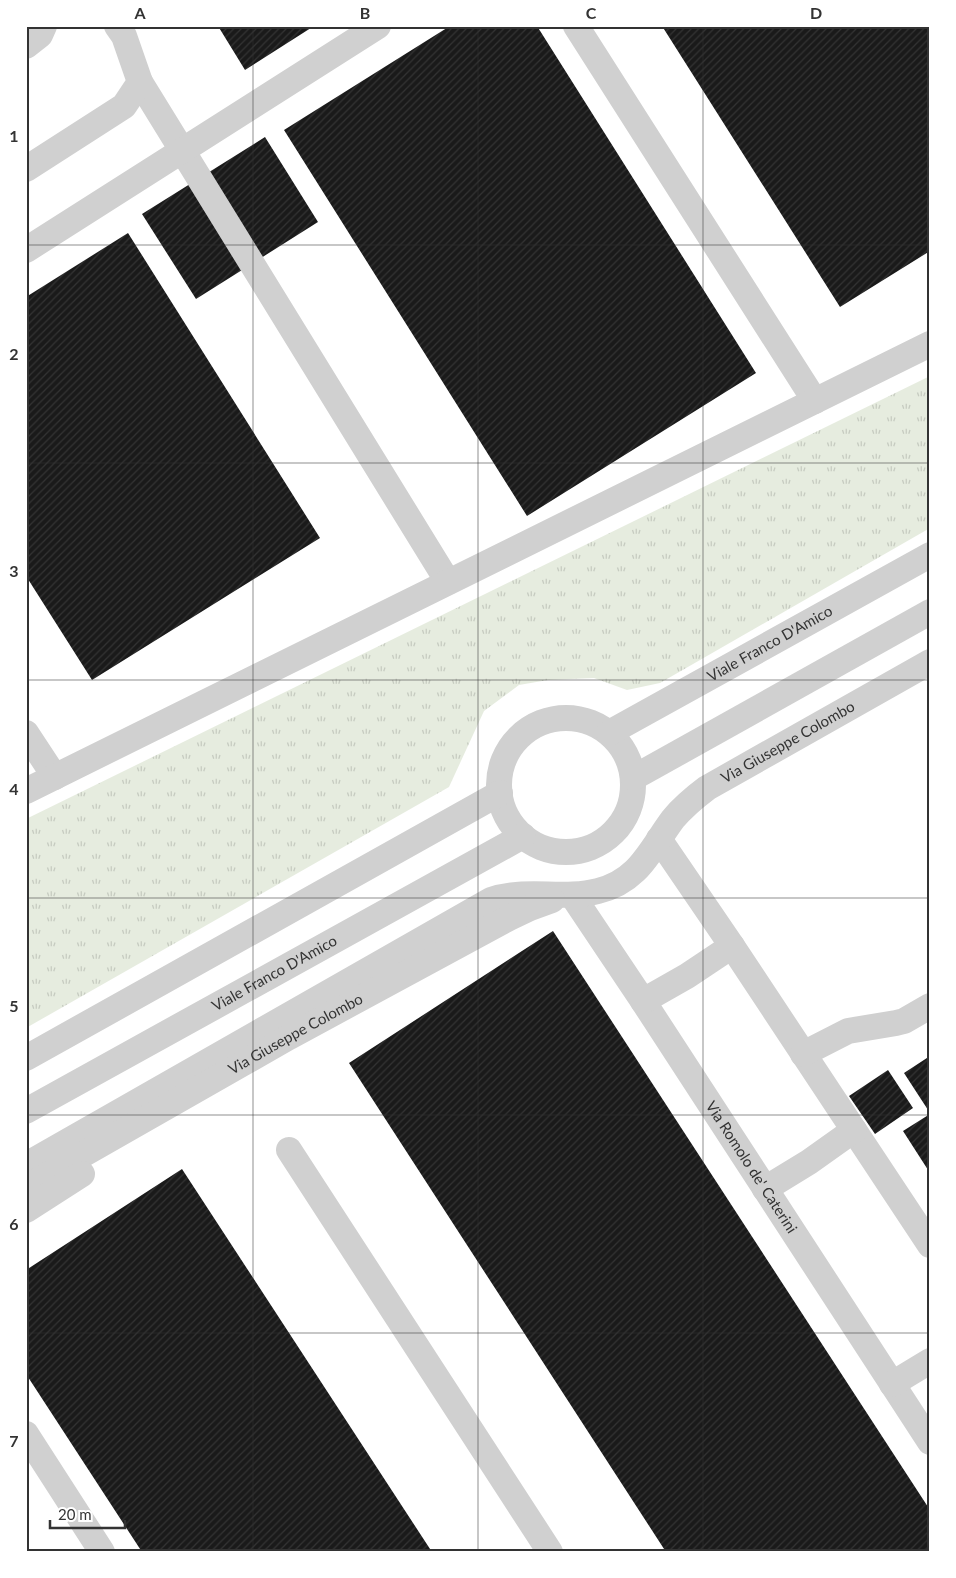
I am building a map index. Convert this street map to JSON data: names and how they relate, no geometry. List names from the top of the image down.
{
  "streets": {
    "street": ["Viale Franco D'Amico", "Via Giuseppe Colombo", "Via Romolo de' Caterini"]
  },
  "crossings": [
    ["Via Giuseppe Colombo", "Via Romolo de' Caterini"]
  ],
  "scale_bar": "20 m",
  "grid": {
    "columns": [
      "A",
      "B",
      "C",
      "D"
    ],
    "rows": [
      "1",
      "2",
      "3",
      "4",
      "5",
      "6",
      "7"
    ]
  }
}
